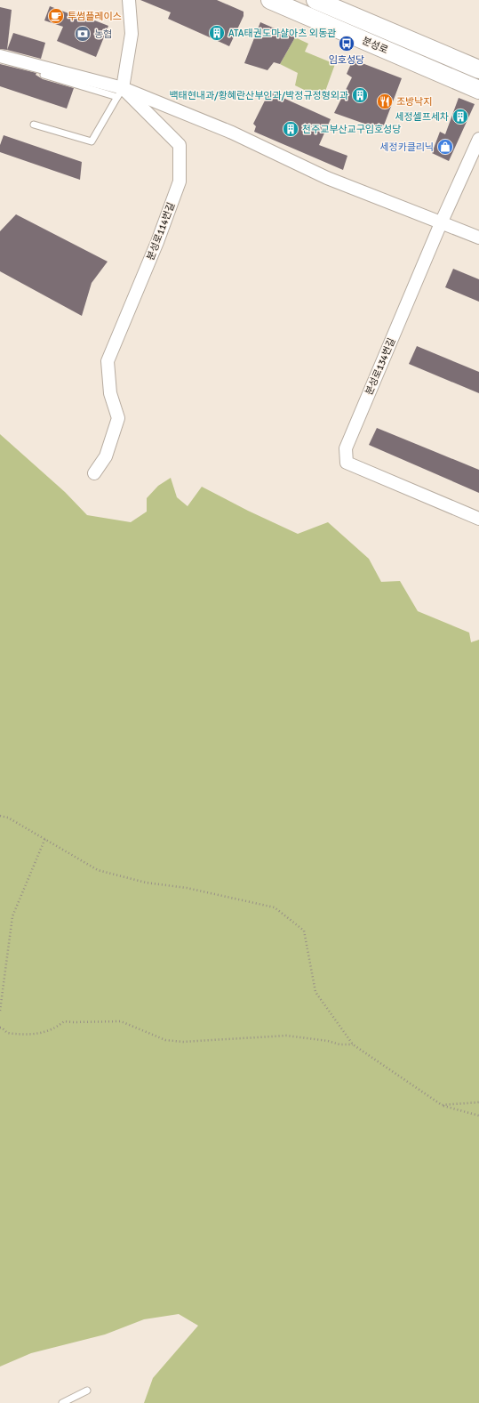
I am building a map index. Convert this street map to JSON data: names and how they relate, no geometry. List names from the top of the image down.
{
  "streets": {
    "main road": ["분성로"],
    "street": ["분성로114번길", "분성로134번길"]
  },
  "places": {
    "cafe": ["투썸플레이스"],
    "building": [
      "ATA태권도마샬아츠 외동관",
      "백태현내과/황혜란산부인과/박정규정형외과",
      "세정셀프세차",
      "천주교부산교구임호성당"
    ],
    "bank": ["농협"],
    "bus stop": ["임호성당"],
    "restaurant": ["조방낙지"],
    "shop": ["세정카클리닉"]
  }
}
